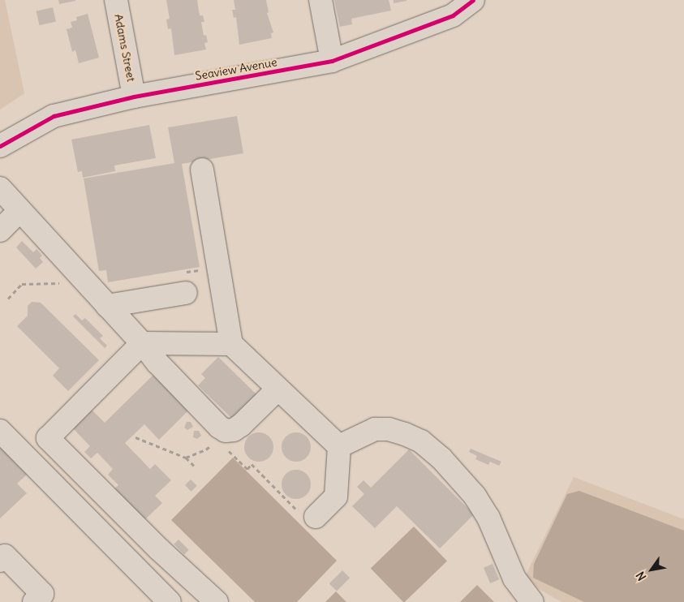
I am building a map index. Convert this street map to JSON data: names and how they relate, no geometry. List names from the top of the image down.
{
  "streets": {
    "street": ["Adams Street", "Seaview Avenue"]
  },
  "crossings": [
    ["Adams Street", "Seaview Avenue"]
  ],
  "north": "bottom left"
}
